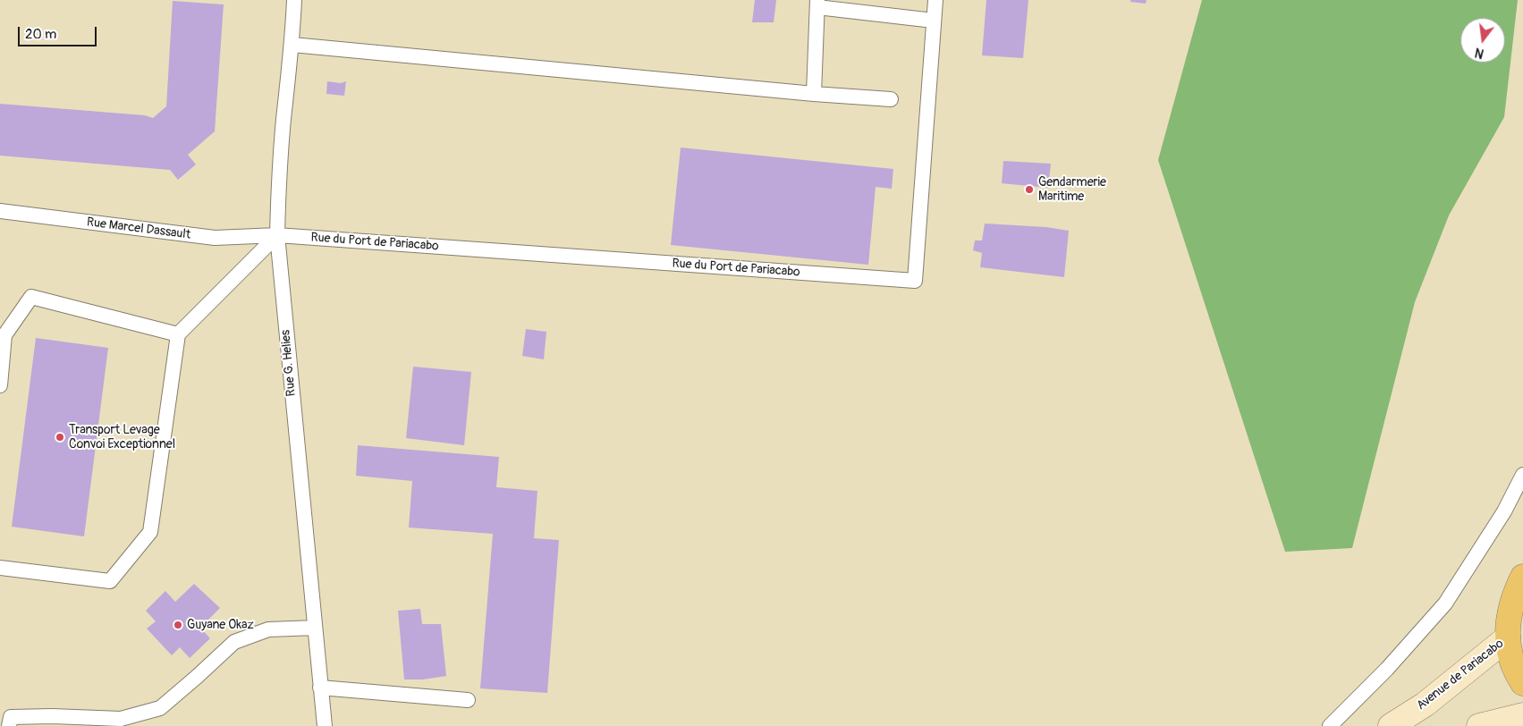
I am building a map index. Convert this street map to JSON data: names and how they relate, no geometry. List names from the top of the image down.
{
  "streets": {
    "main road": ["Avenue de Pariacabo"],
    "lane": ["Rue Marcel Dassault", "Rue du Port de Pariacabo", "Rue G. Helies"]
  },
  "crossings": [
    ["Rue Marcel Dassault", "Rue du Port de Pariacabo"],
    ["Rue Marcel Dassault", "Rue G. Helies"],
    ["Rue du Port de Pariacabo", "Rue G. Helies"]
  ],
  "places": ["Gendarmerie Maritime", "Transport Levage Convoi Exceptionnel", "Guyane Okaz"],
  "scale_bar": "20 m",
  "north": "bottom"
}
